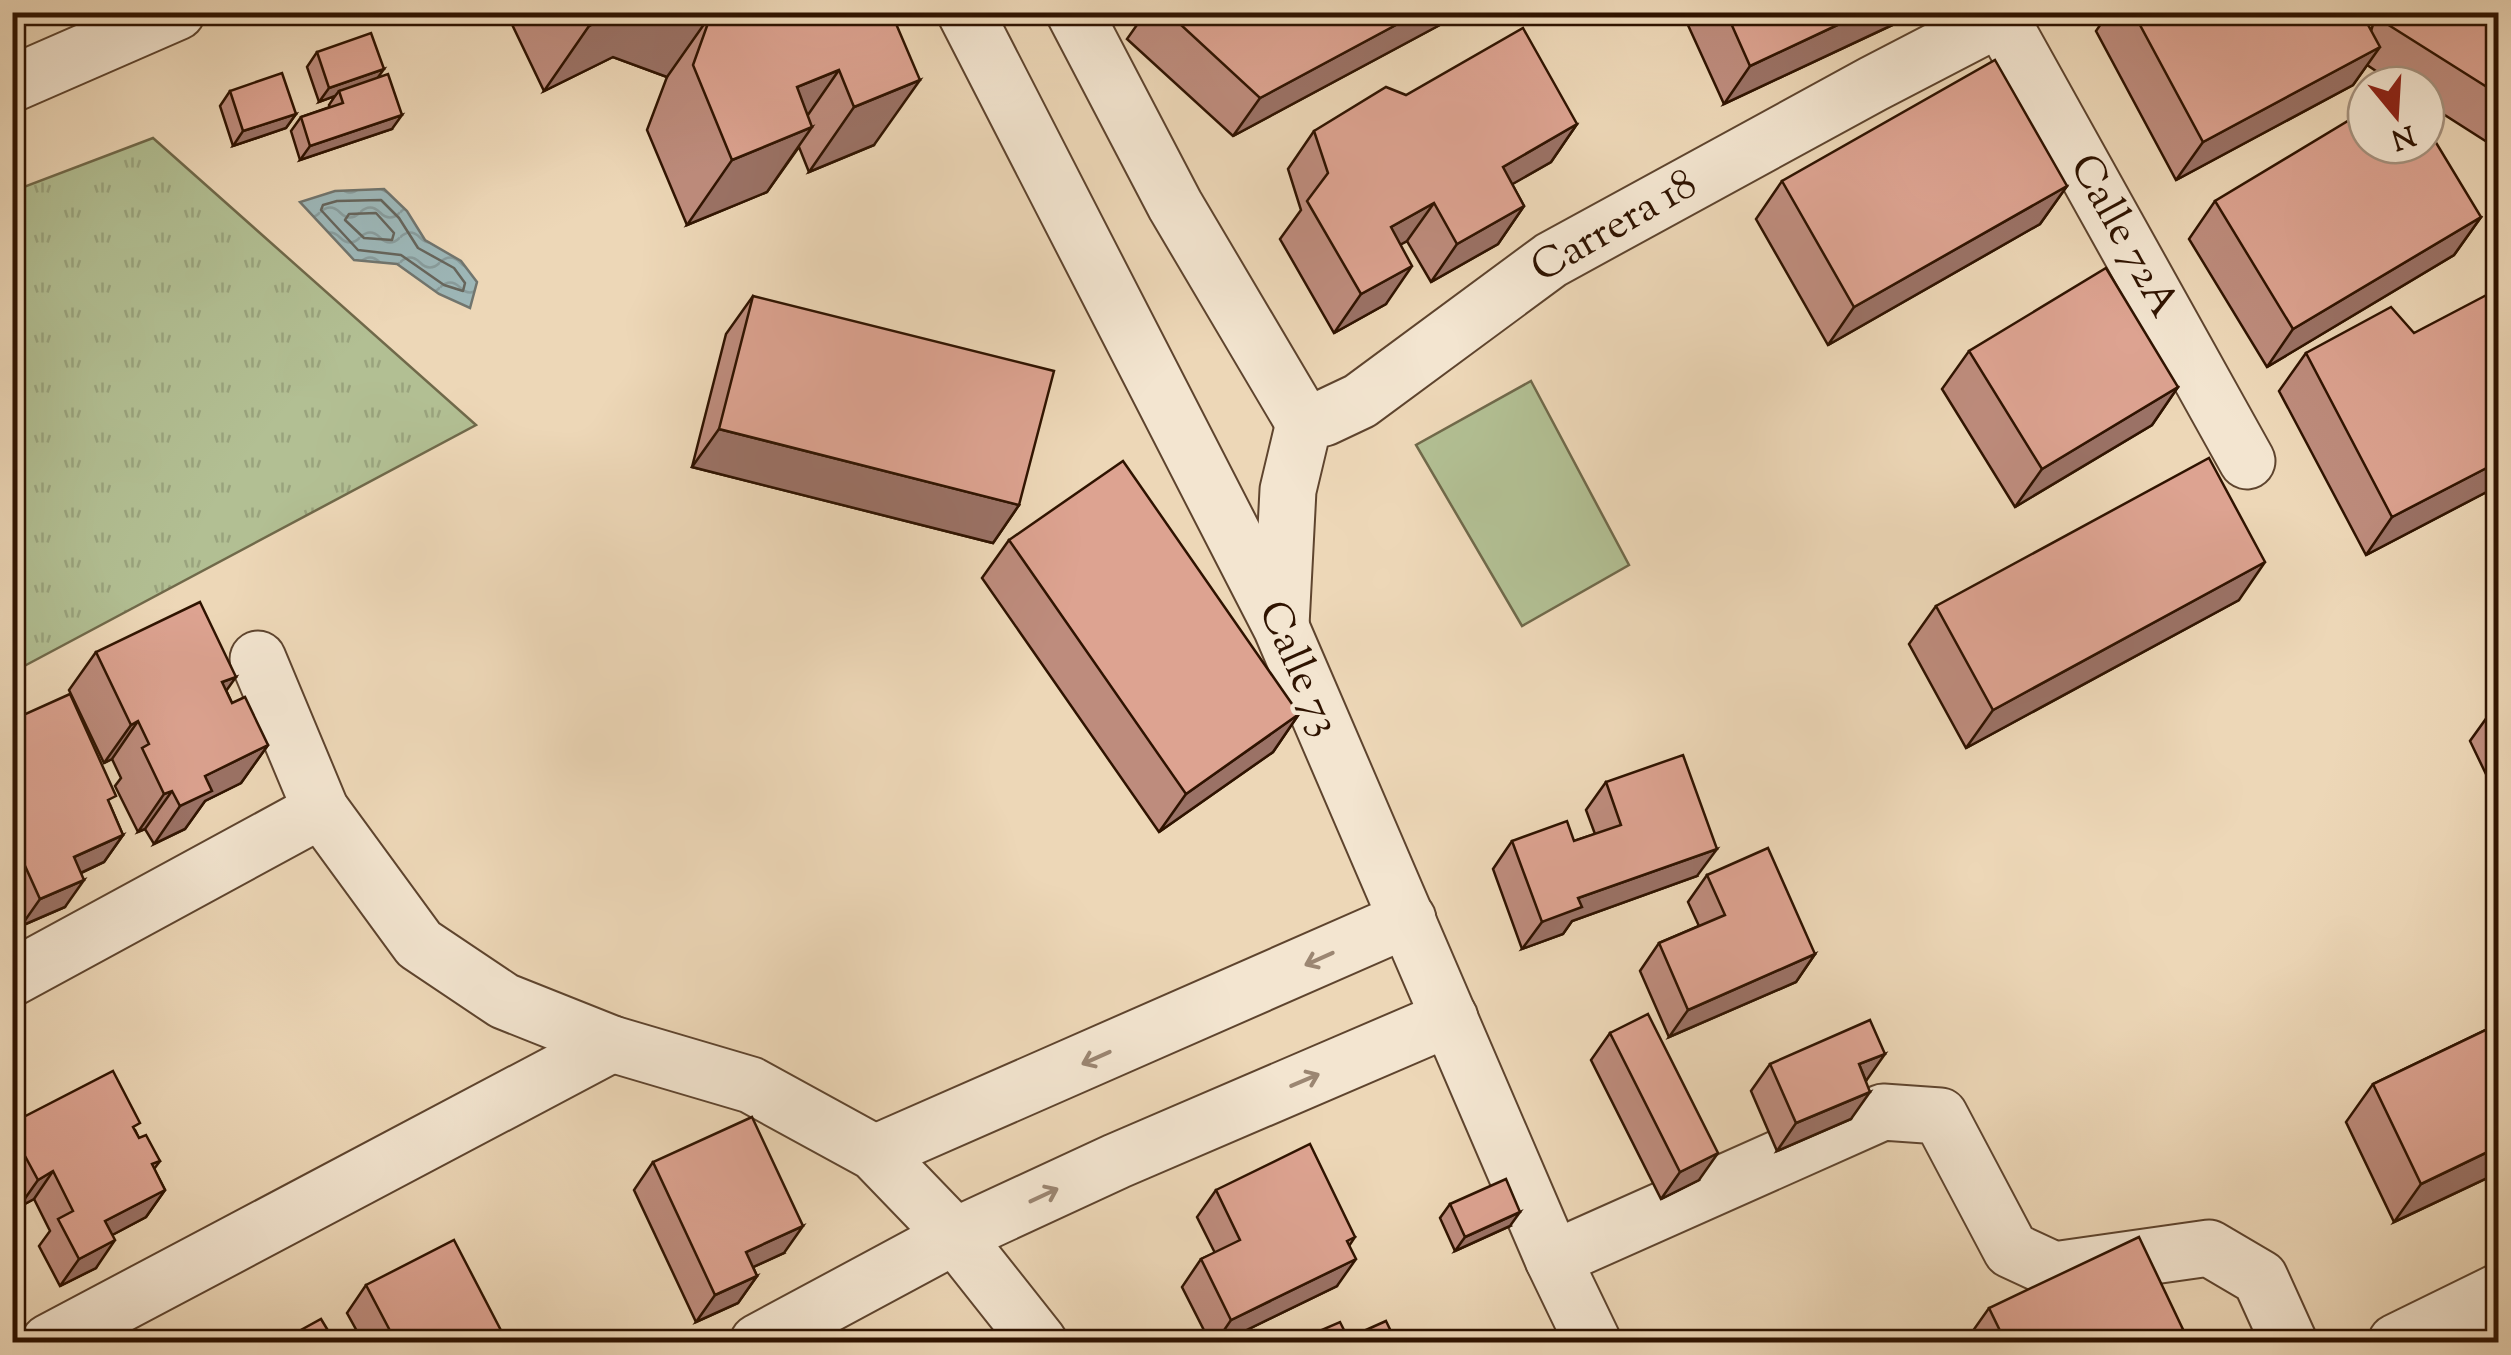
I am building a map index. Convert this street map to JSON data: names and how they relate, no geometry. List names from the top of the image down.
{
  "streets": {
    "street": ["Carrera 18", "Calle 72A", "Calle 73"]
  },
  "crossings": [
    ["Carrera 18", "Calle 72A"]
  ],
  "north": "bottom"
}
